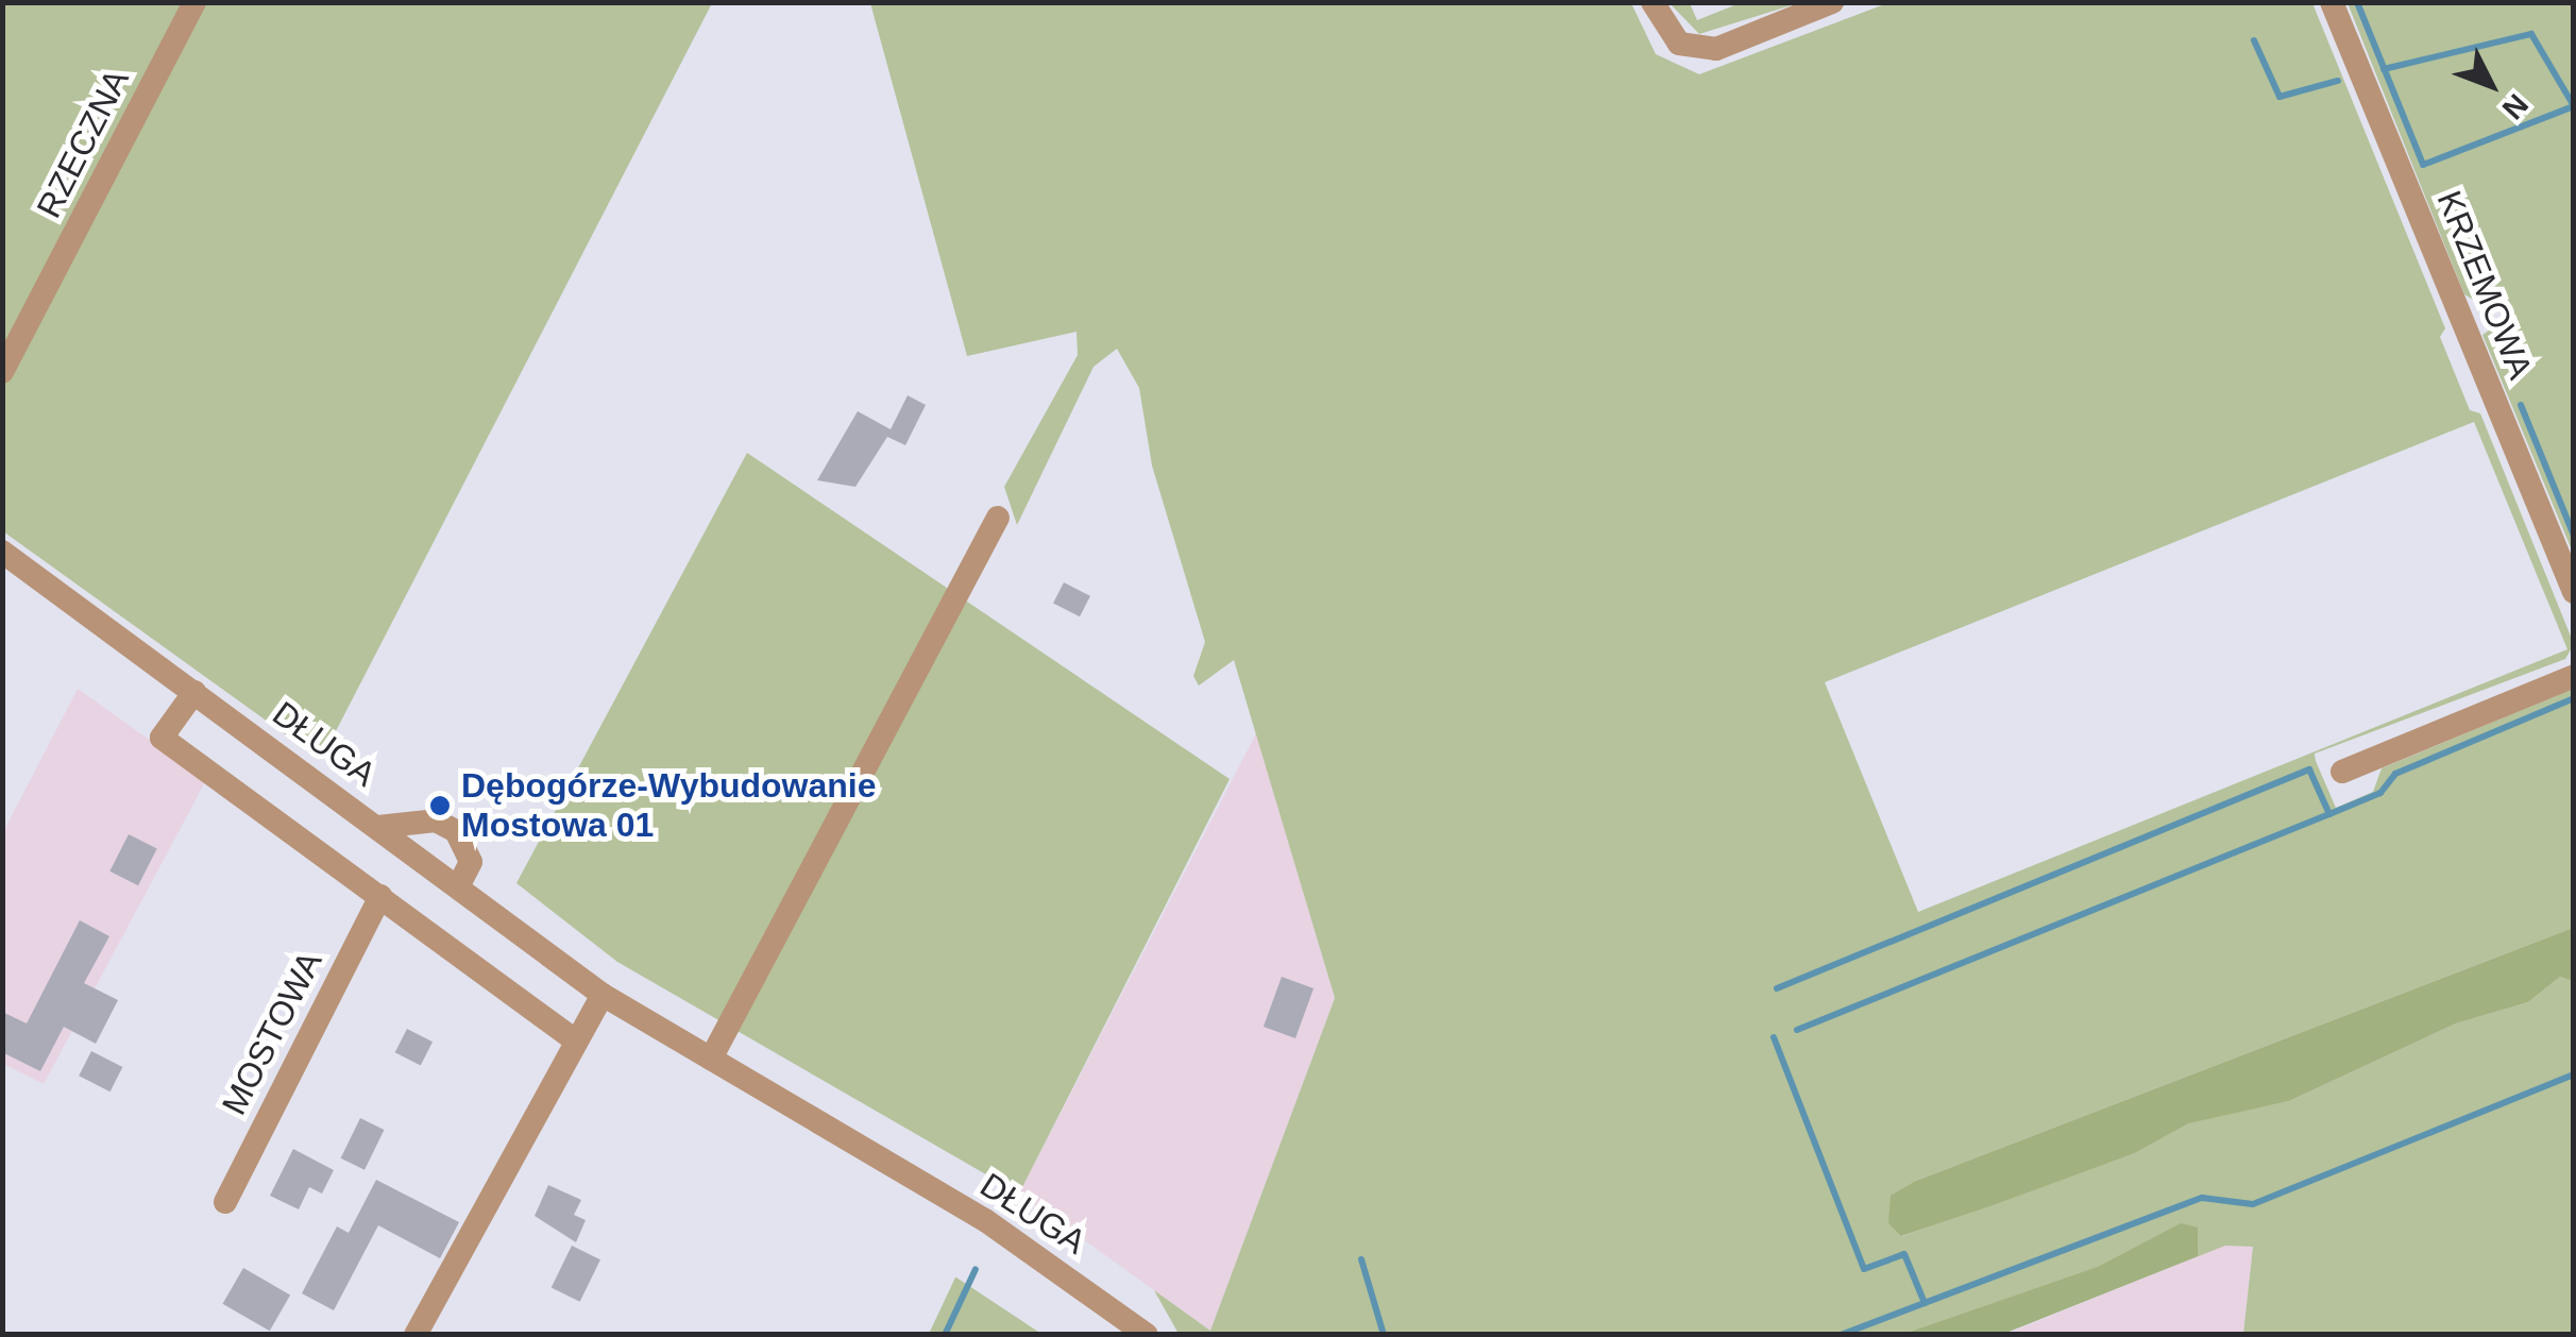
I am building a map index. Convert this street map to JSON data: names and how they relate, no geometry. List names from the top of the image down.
{
  "streets": {
    "street": [
      "RZECZNA",
      "KRZEMOWA",
      "DŁUGA",
      "MOSTOWA"
    ]
  },
  "places": ["Dębogórze-Wybudowanie Mostowa 01"],
  "north": "bottom right"
}
